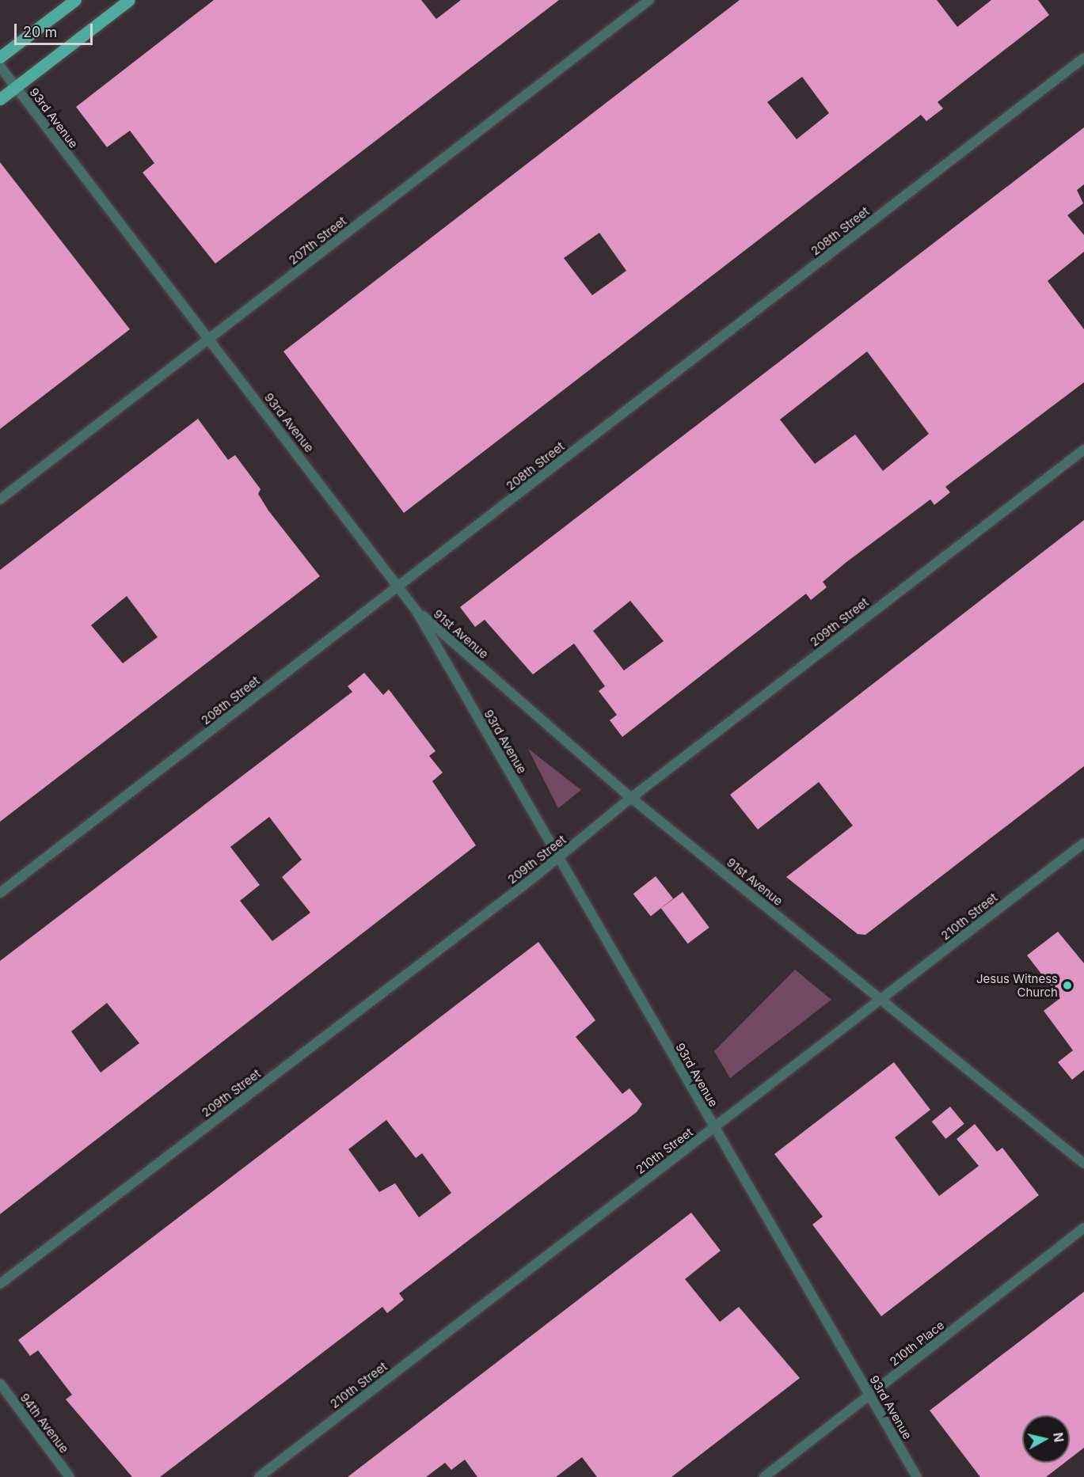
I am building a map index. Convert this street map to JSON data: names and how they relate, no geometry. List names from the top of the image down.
{
  "streets": {
    "street": [
      "93rd Avenue",
      "208th Street",
      "207th Street",
      "209th Street",
      "91st Avenue",
      "210th Street",
      "210th Place",
      "94th Avenue"
    ]
  },
  "crossings": [
    ["93rd Avenue", "208th Street"],
    ["93rd Avenue", "207th Street"],
    ["93rd Avenue", "209th Street"],
    ["93rd Avenue", "91st Avenue"],
    ["93rd Avenue", "210th Street"],
    ["93rd Avenue", "210th Place"],
    ["209th Street", "91st Avenue"],
    ["91st Avenue", "210th Street"]
  ],
  "places": ["Jesus Witness Church"],
  "scale_bar": "20 m",
  "north": "right"
}
